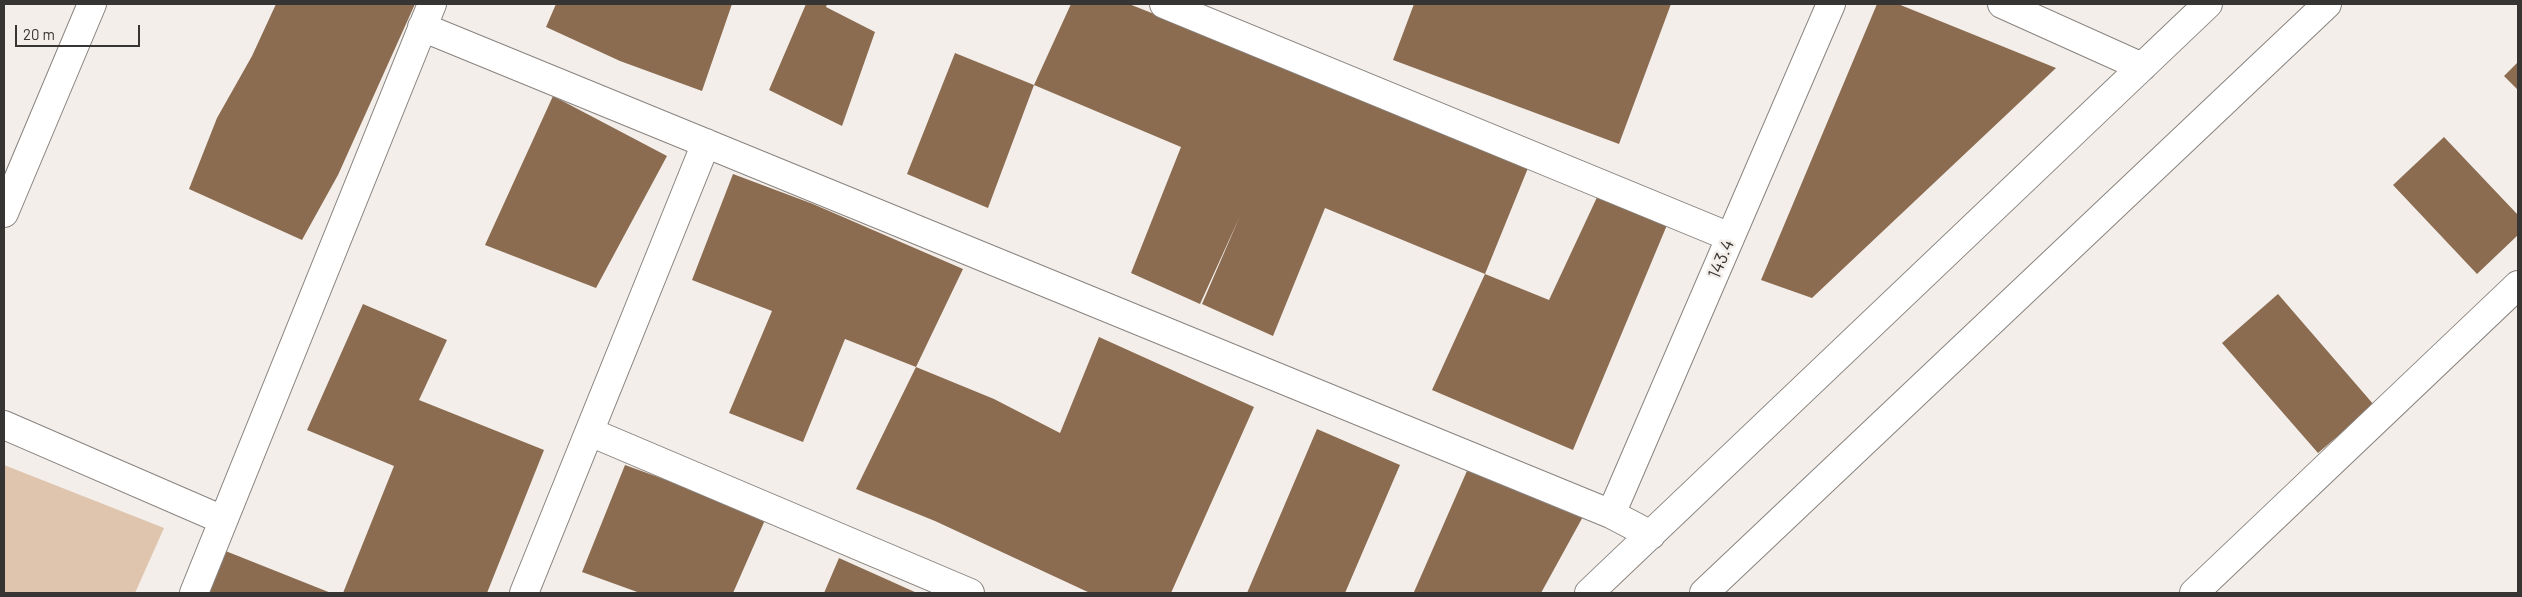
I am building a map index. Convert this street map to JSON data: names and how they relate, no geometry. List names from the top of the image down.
{
  "streets": {
    "street": ["143.4"]
  },
  "scale_bar": "20 m"
}
